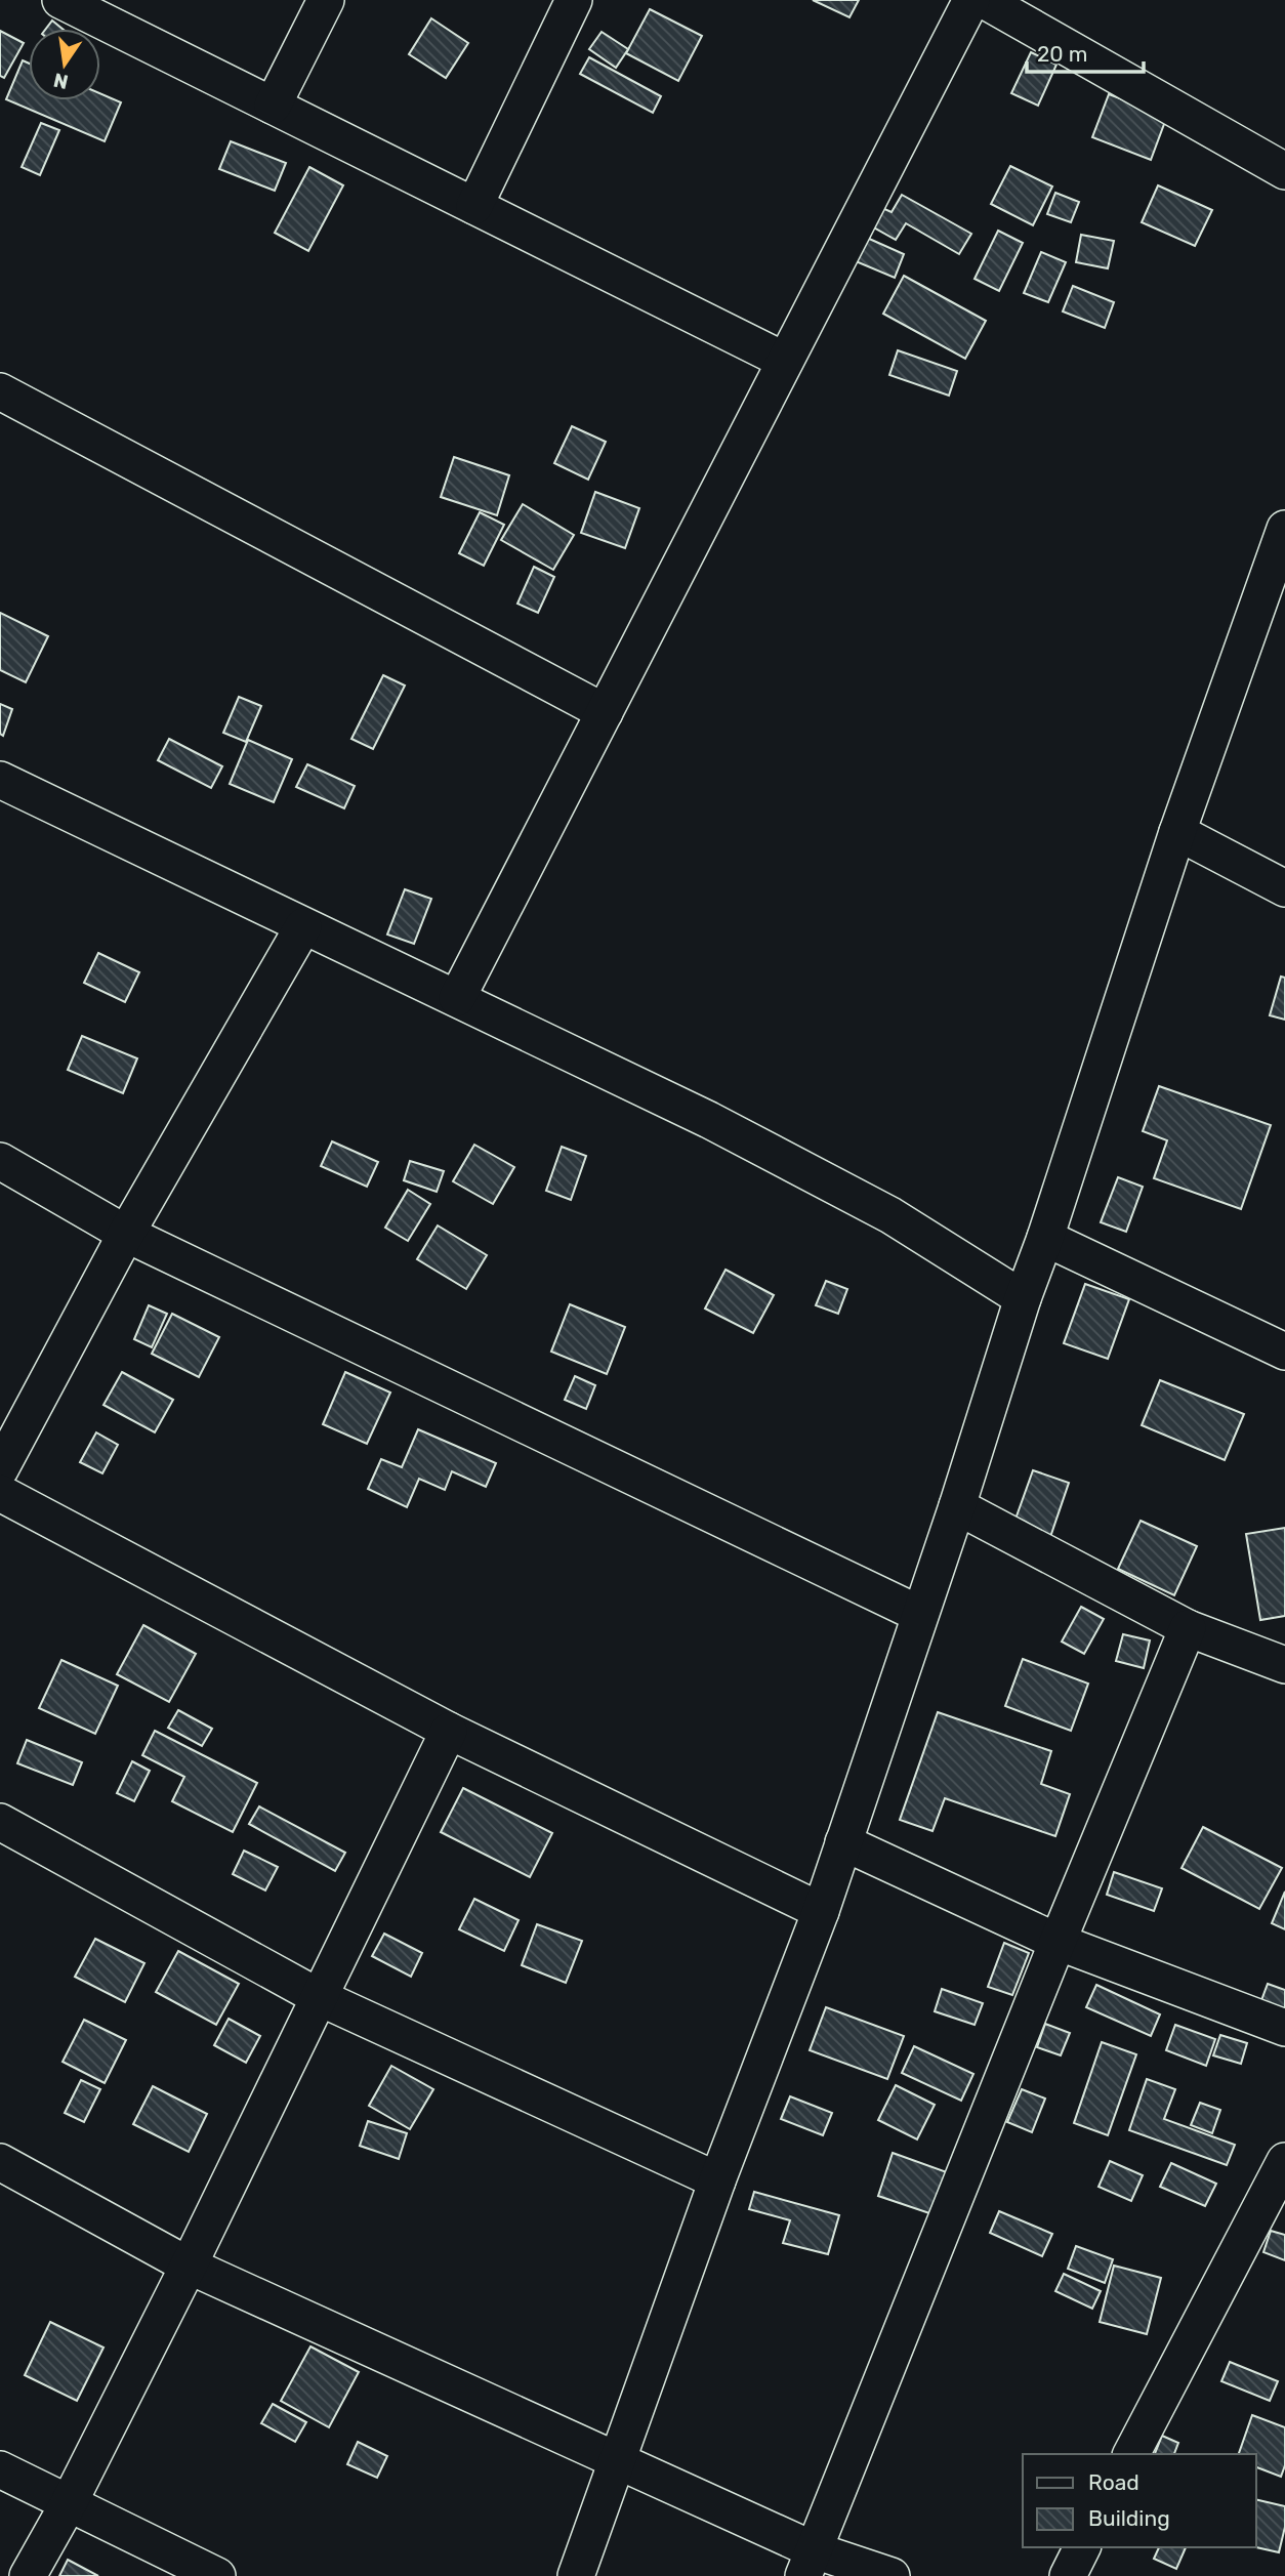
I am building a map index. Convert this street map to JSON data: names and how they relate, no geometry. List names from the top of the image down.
{
  "legend": ["Road", "Building"],
  "scale_bar": "20 m",
  "north": "bottom"
}
